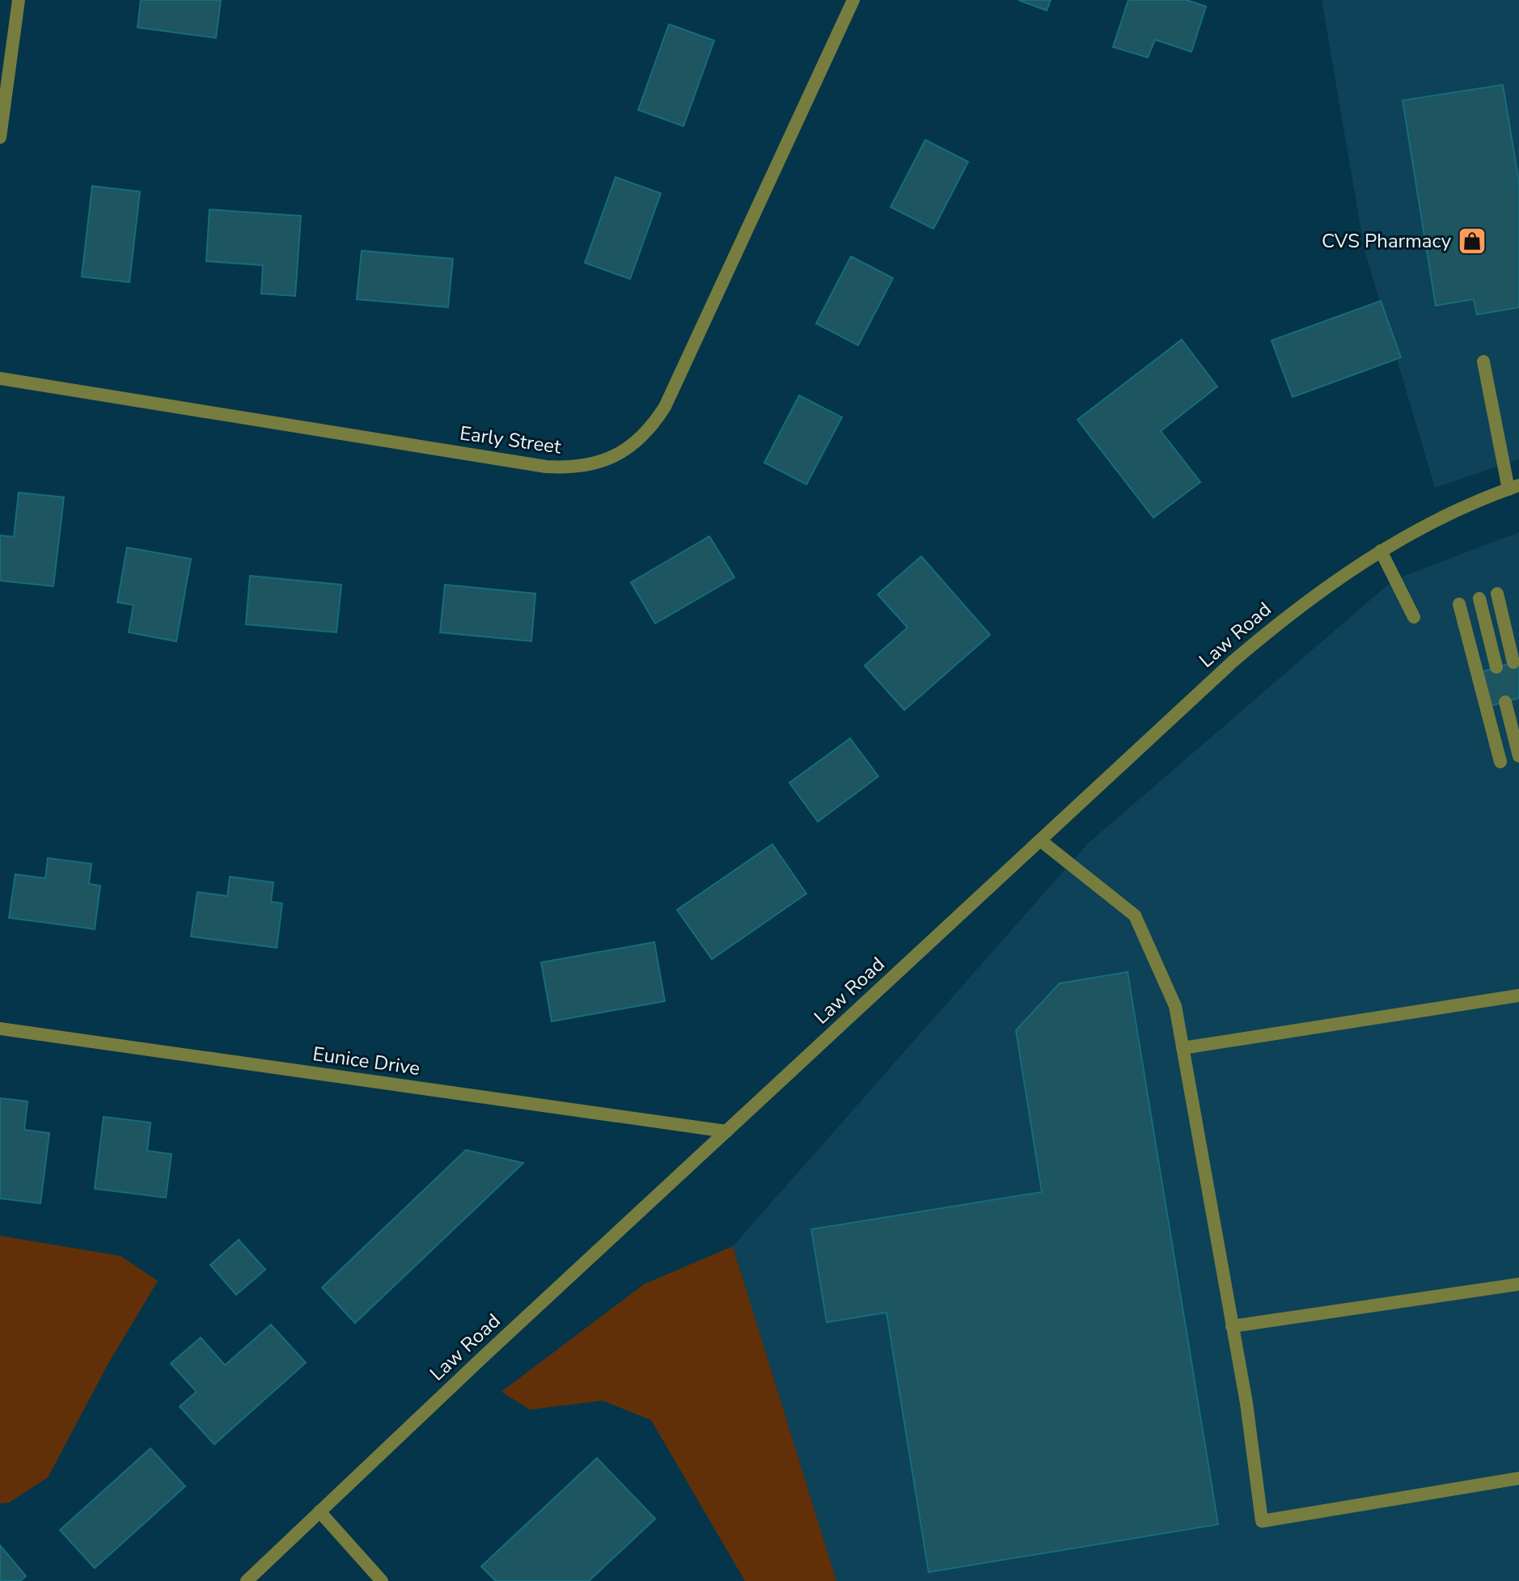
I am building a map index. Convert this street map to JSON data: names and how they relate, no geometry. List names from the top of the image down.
{
  "streets": {
    "street": ["Early Street", "Law Road", "Eunice Drive"]
  },
  "crossings": [
    ["Law Road", "Eunice Drive"]
  ],
  "places": {
    "shop": ["CVS Pharmacy"]
  }
}
